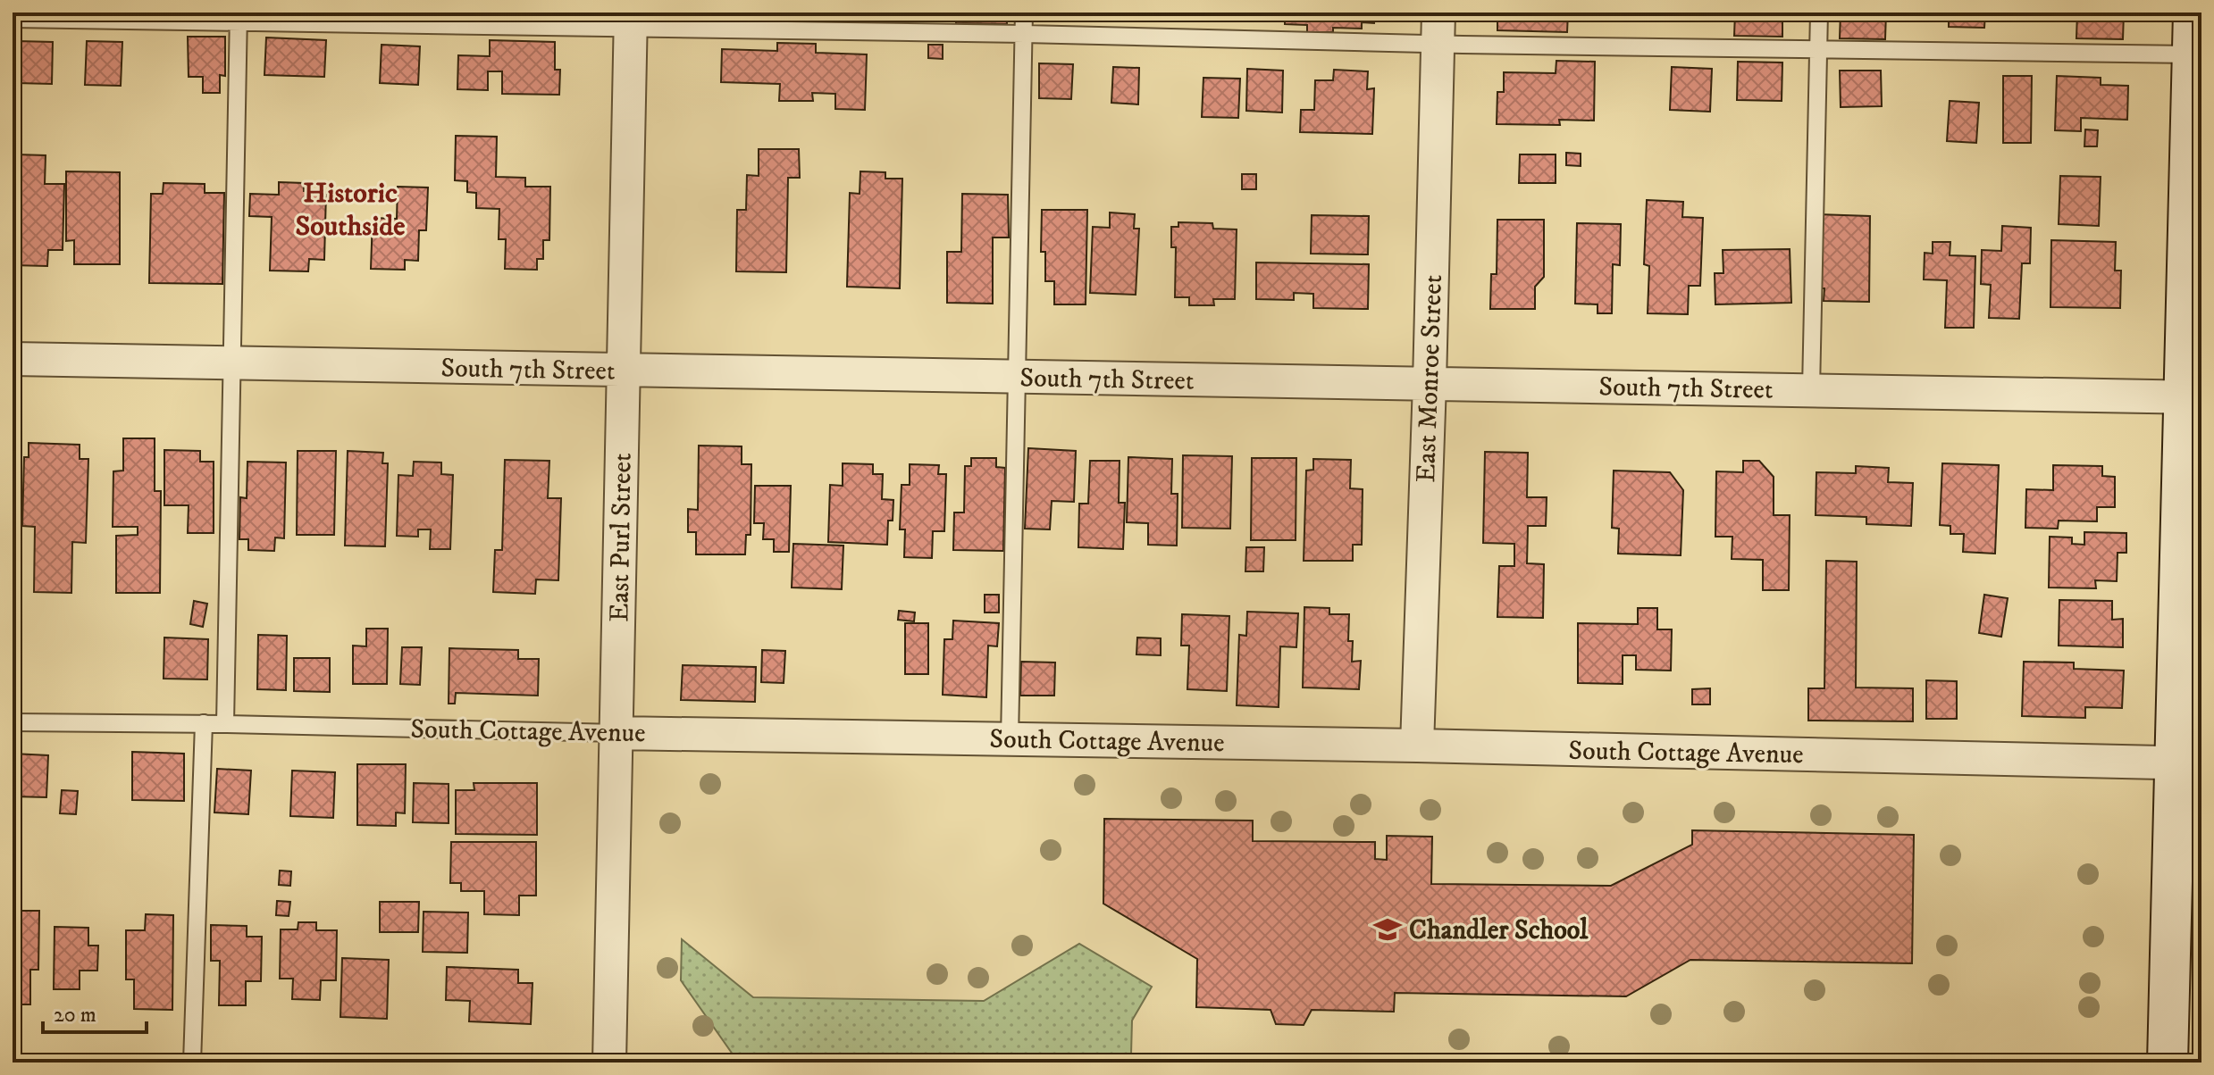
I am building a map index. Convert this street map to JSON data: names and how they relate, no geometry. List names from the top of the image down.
{
  "streets": {
    "street": [
      "South 7th Street",
      "East Monroe Street",
      "East Purl Street",
      "South Cottage Avenue"
    ]
  },
  "crossings": [
    ["South 7th Street", "East Monroe Street"],
    ["South 7th Street", "East Purl Street"],
    ["East Monroe Street", "South Cottage Avenue"],
    ["East Purl Street", "South Cottage Avenue"]
  ],
  "districts": ["Historic Southside"],
  "places": {
    "school or university": ["Chandler School"]
  },
  "scale_bar": "20 m"
}
